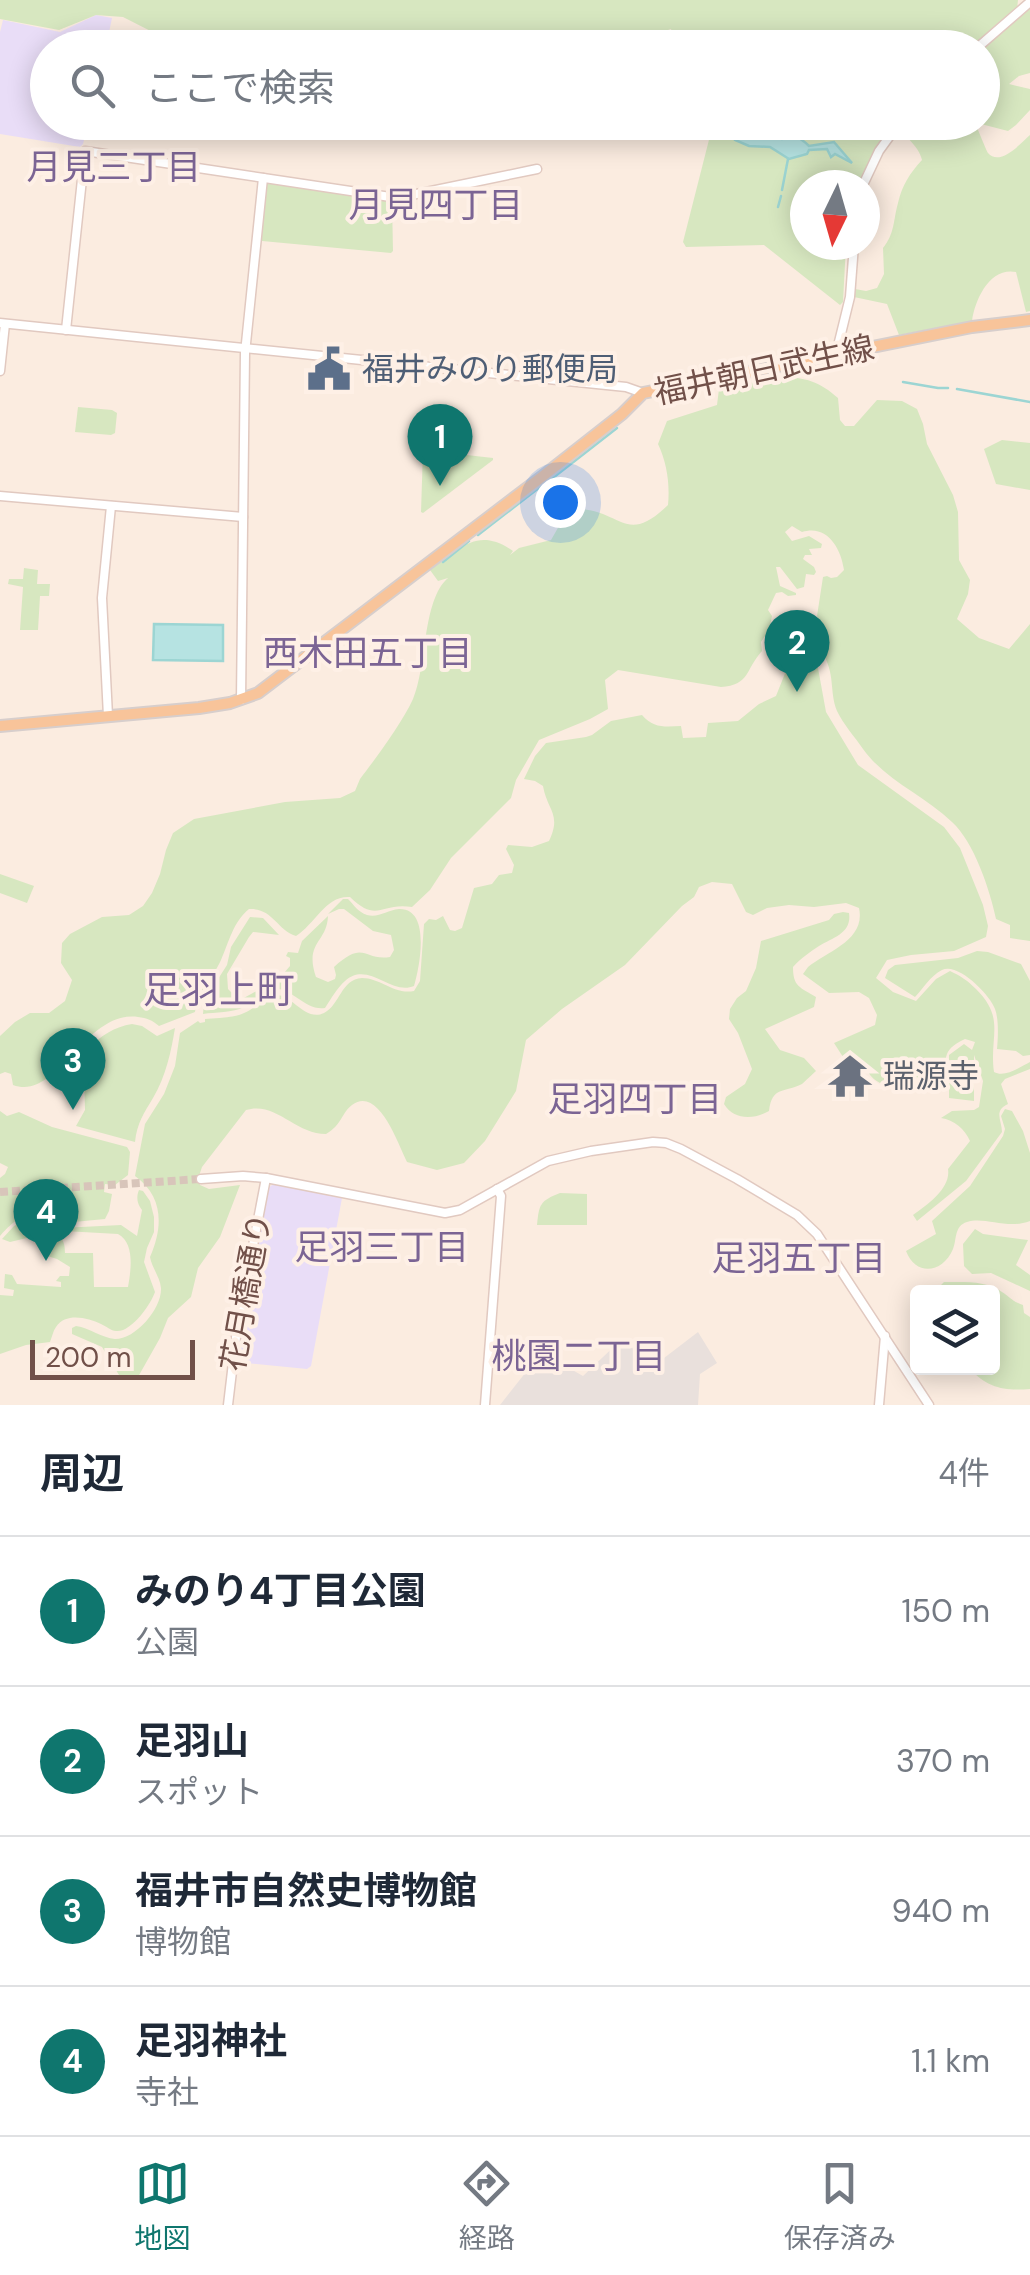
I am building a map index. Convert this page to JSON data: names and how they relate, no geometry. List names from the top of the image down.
{
  "streets": {
    "main road": ["福井朝日武生線"],
    "street": ["花月橋通り"]
  },
  "districts": [
    "月見三丁目",
    "月見四丁目",
    "西木田五丁目",
    "足羽上町",
    "足羽四丁目",
    "足羽三丁目",
    "足羽五丁目",
    "桃園二丁目"
  ],
  "places": {
    "public building": ["福井みのり郵便局"],
    "temple": ["瑞源寺"]
  },
  "scale_bar": "200 m",
  "north": "bottom",
  "page": {
    "search": "ここで検索",
    "pins": [
      "1",
      "2",
      "3",
      "4"
    ],
    "scale": "200 m",
    "heading": ["周辺", "4件"],
    "list": [
      {
        "mark": "1",
        "name": "みのり4丁目公園",
        "note": "公園",
        "value": "150 m"
      },
      {
        "mark": "2",
        "name": "足羽山",
        "note": "スポット",
        "value": "370 m"
      },
      {
        "mark": "3",
        "name": "福井市自然史博物館",
        "note": "博物館",
        "value": "940 m"
      },
      {
        "mark": "4",
        "name": "足羽神社",
        "note": "寺社",
        "value": "1.1 km"
      }
    ],
    "nav": ["地図", "経路", "保存済み"]
  }
}
